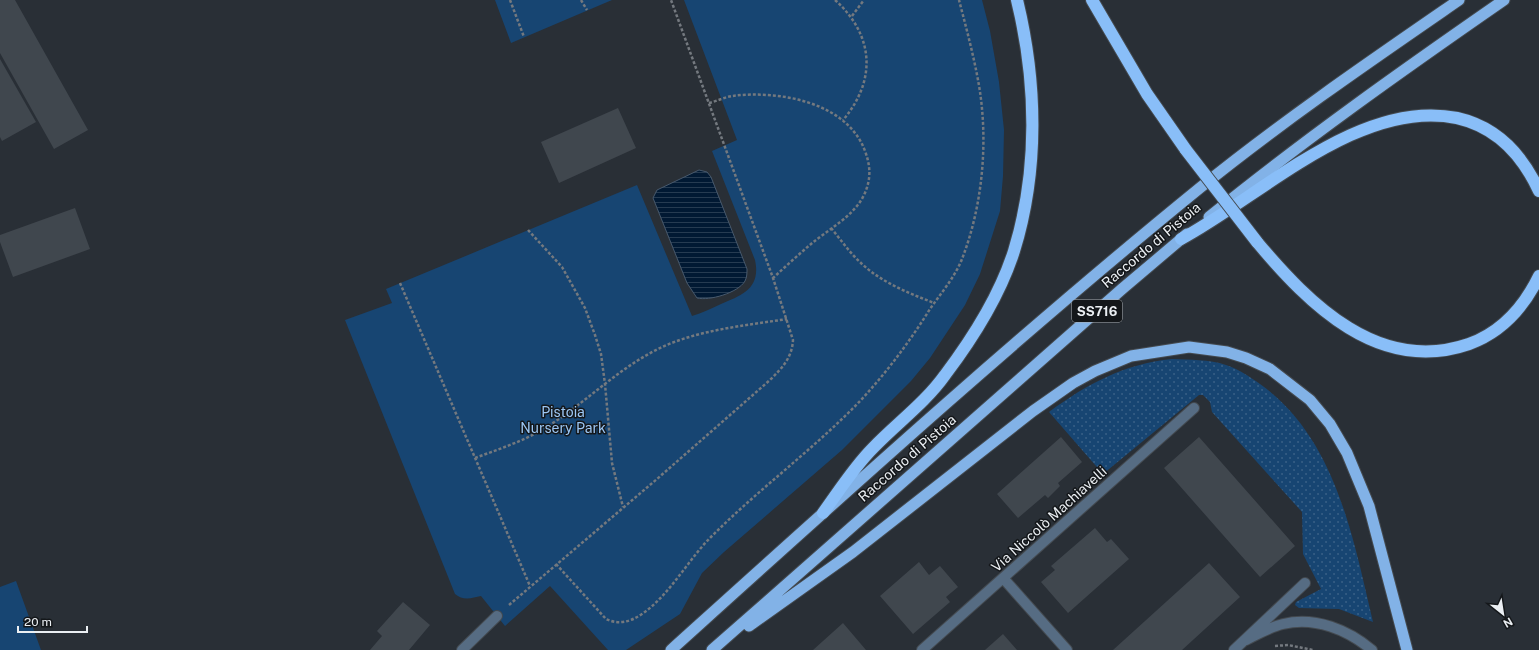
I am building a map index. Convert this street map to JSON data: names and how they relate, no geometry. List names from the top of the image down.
{
  "streets": {
    "highway": ["Raccordo di Pistoia", "SS716"],
    "street": ["Via Niccolò Machiavelli"]
  },
  "parks": ["Pistoia Nursery Park"],
  "scale_bar": "20 m",
  "north": "bottom right"
}
